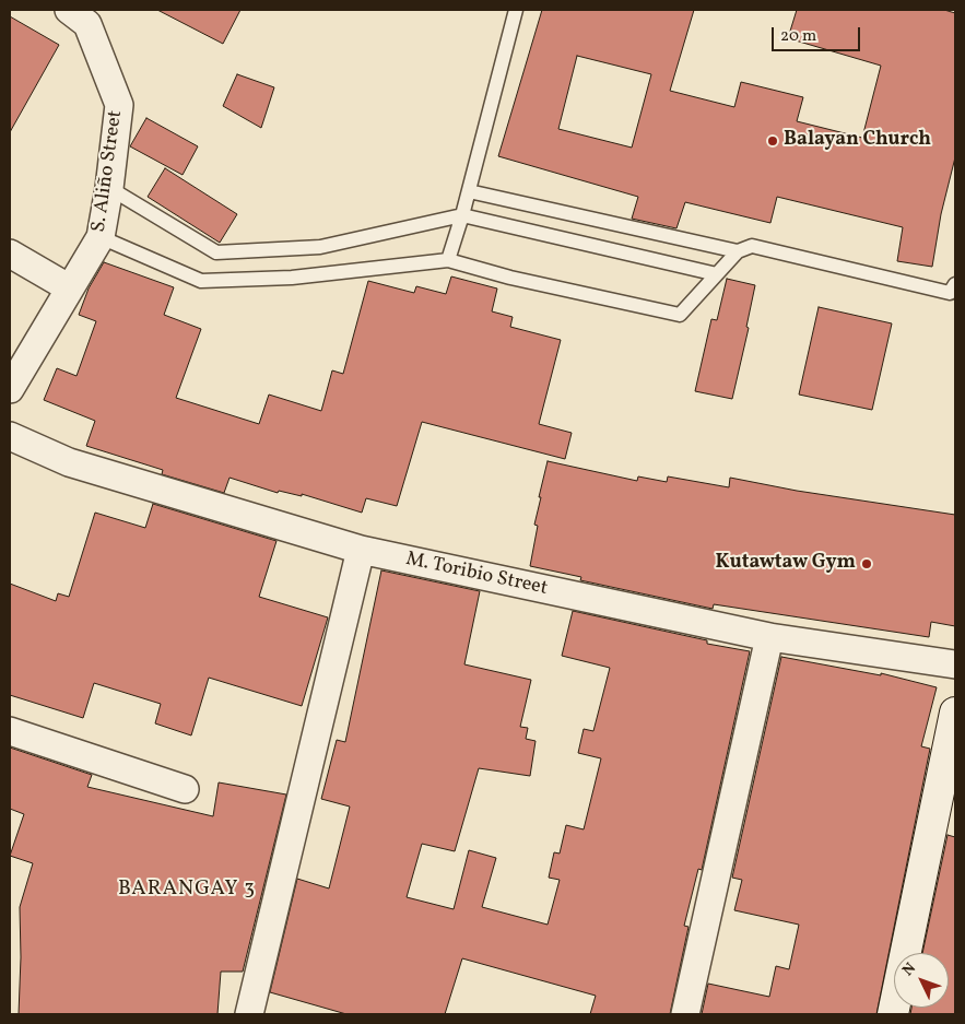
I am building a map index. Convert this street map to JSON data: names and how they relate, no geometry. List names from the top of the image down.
{
  "streets": {
    "street": ["S. Aliño Street", "M. Toribio Street"]
  },
  "districts": ["BARANGAY 3"],
  "places": ["Balayan Church", "Kutawtaw Gym"],
  "scale_bar": "20 m",
  "north": "top left"
}
